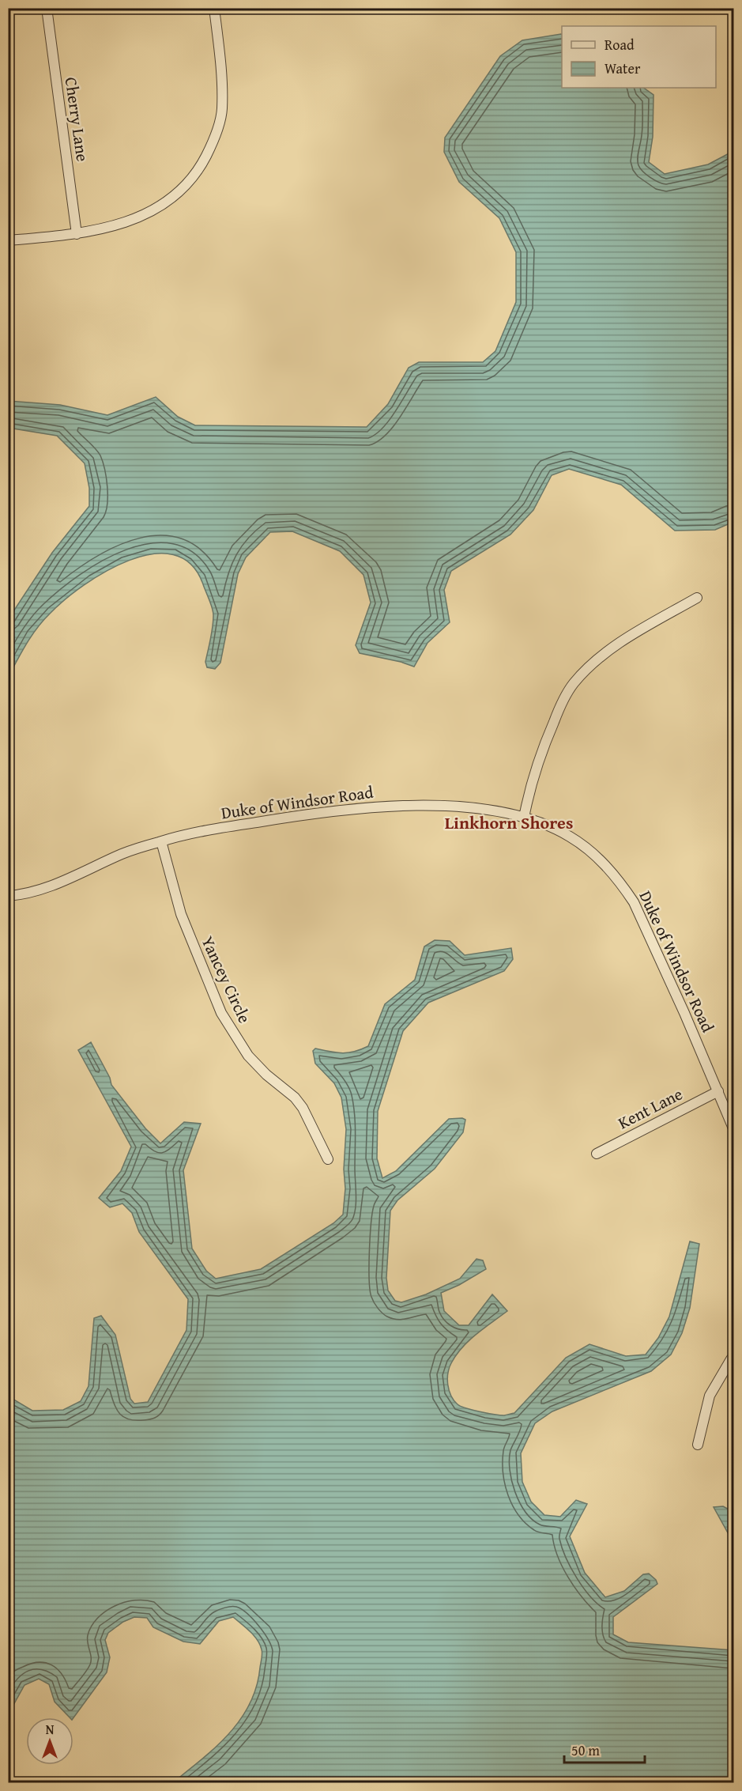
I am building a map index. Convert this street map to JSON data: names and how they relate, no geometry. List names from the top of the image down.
{
  "streets": {
    "street": [
      "Cherry Lane",
      "Duke of Windsor Road",
      "Yancey Circle",
      "Kent Lane"
    ]
  },
  "crossings": [
    ["Duke of Windsor Road", "Yancey Circle"],
    ["Duke of Windsor Road", "Kent Lane"]
  ],
  "districts": ["Linkhorn Shores"],
  "legend": ["Road", "Water"],
  "scale_bar": "50 m",
  "north": "top"
}
